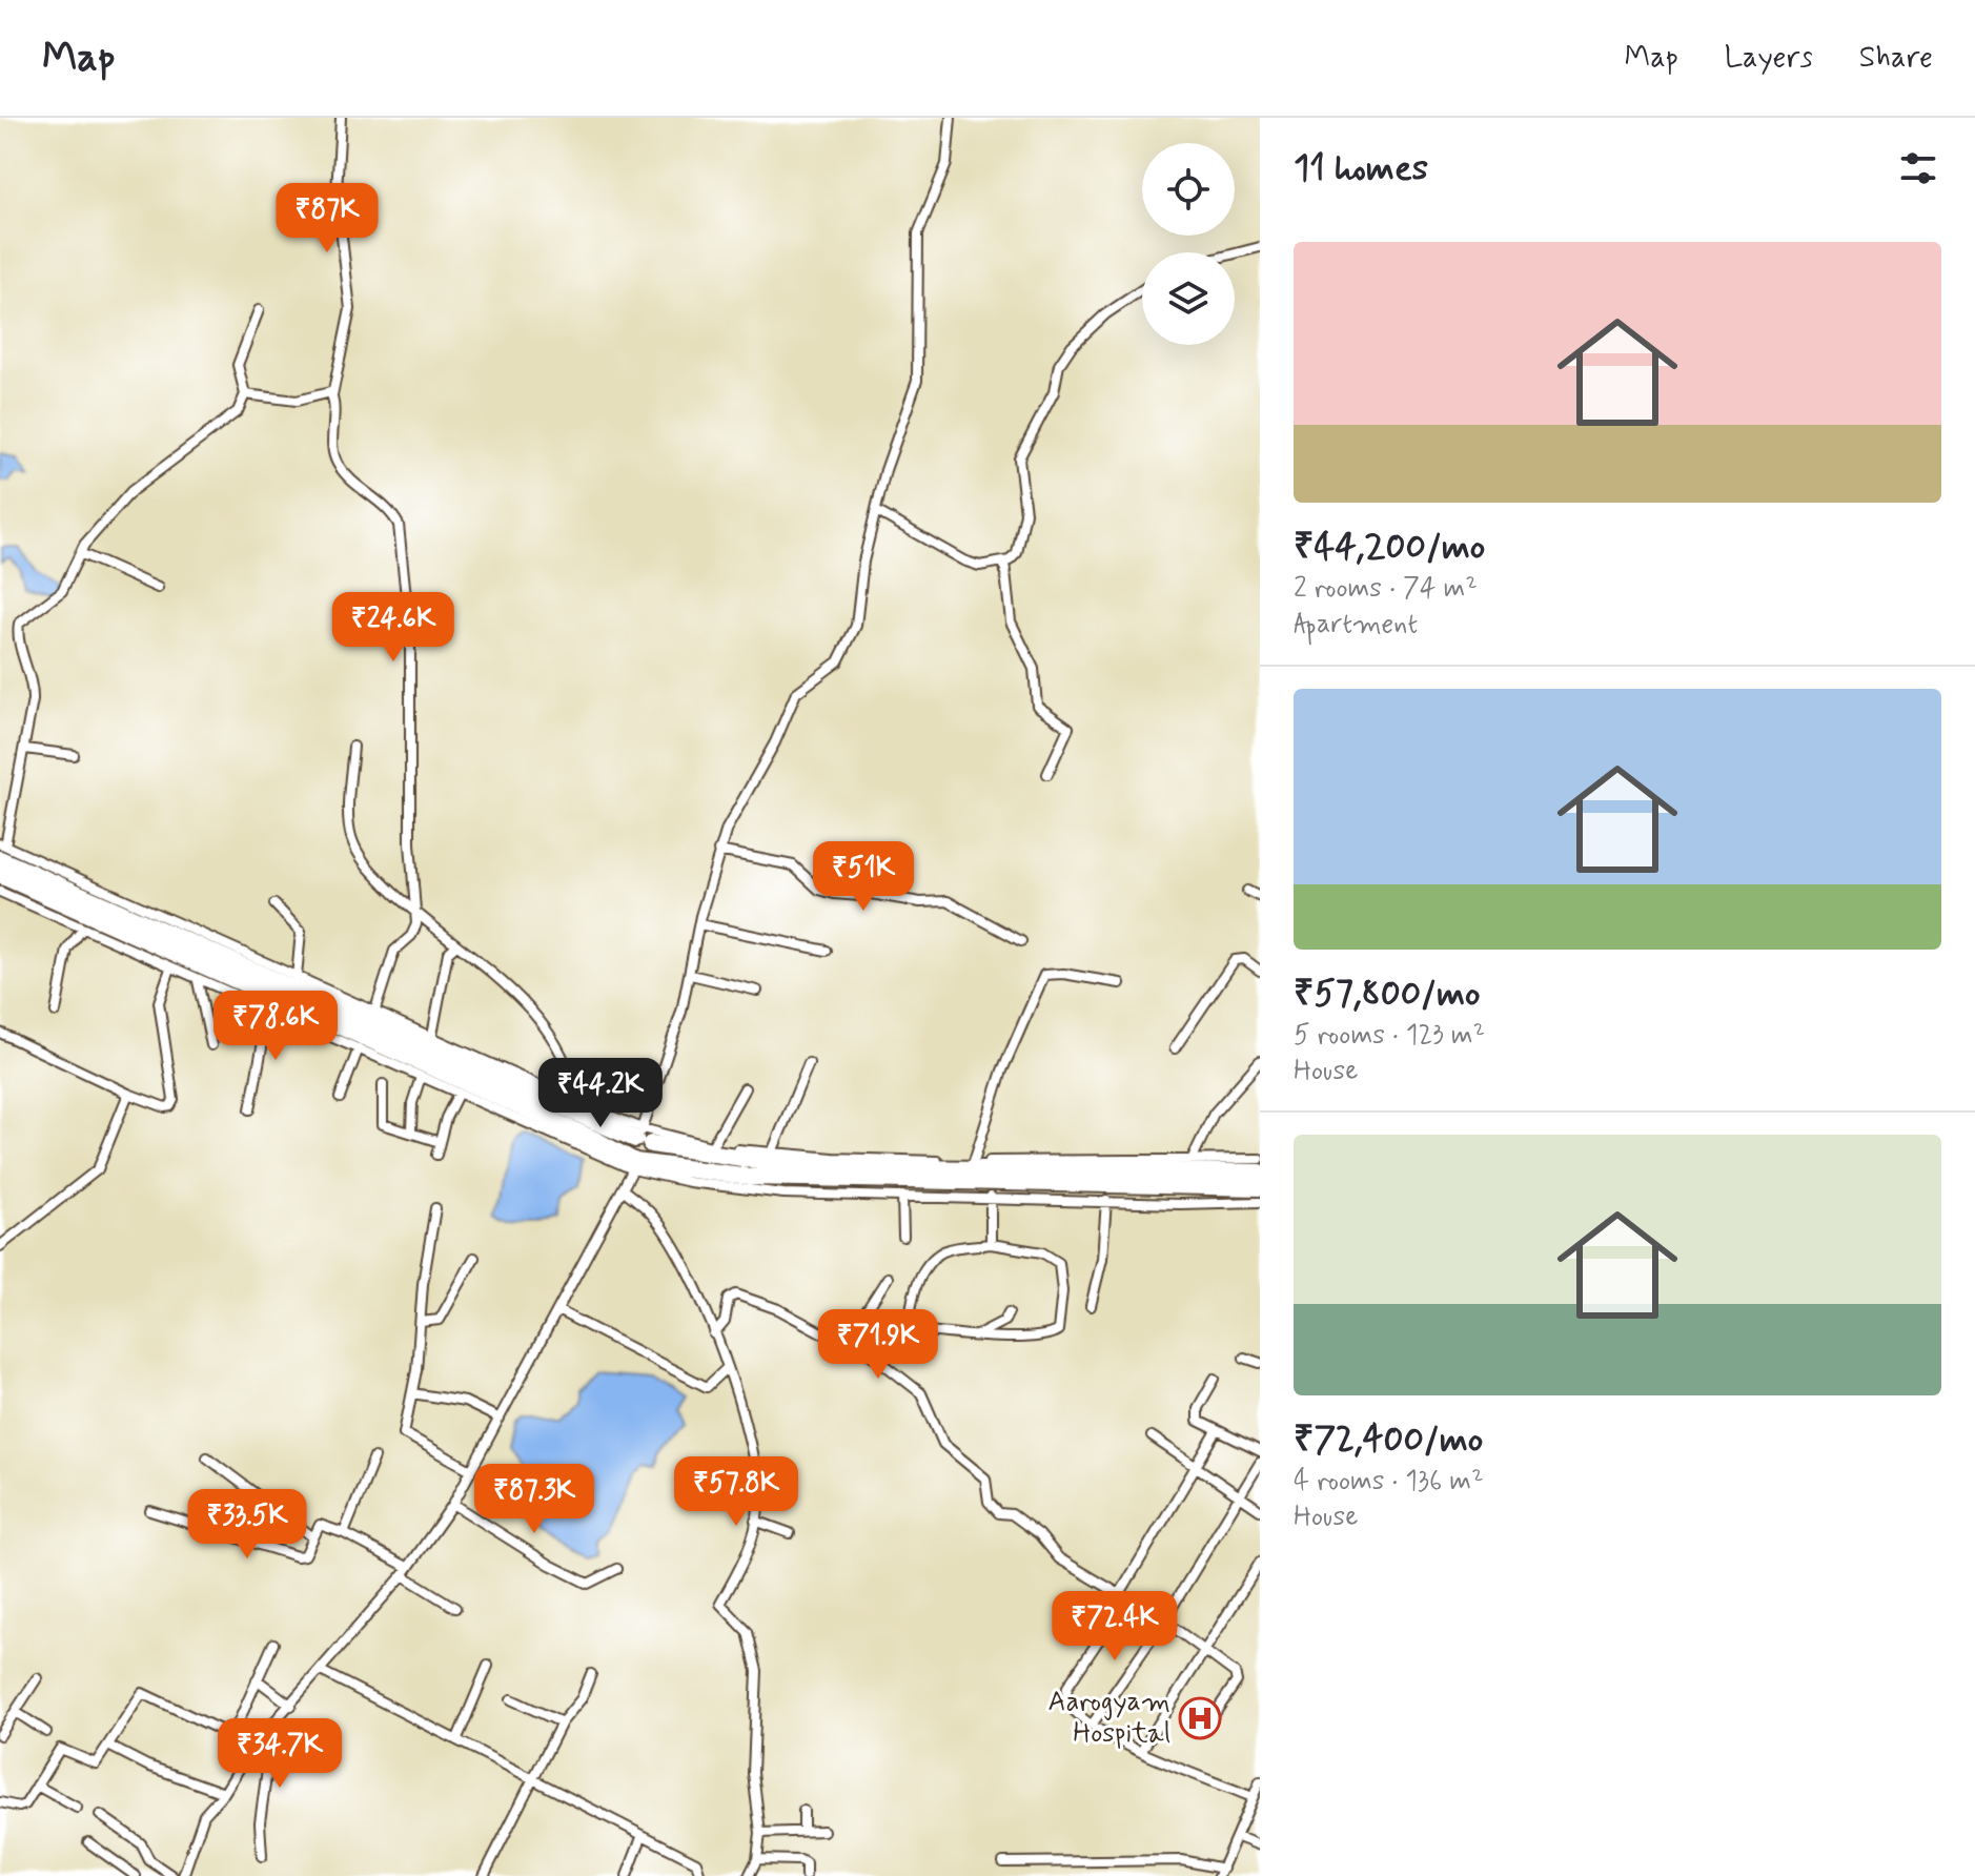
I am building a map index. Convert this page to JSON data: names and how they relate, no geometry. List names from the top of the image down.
{
  "places": {
    "hospital": ["Aarogyam Hospital"]
  },
  "page": {
    "header": "Map",
    "nav": ["Map", "Layers", "Share"],
    "heading": "11 homes",
    "price": [
      "₹87K",
      "₹24.6K",
      "₹51K",
      "₹78.6K",
      "₹44.2K",
      "₹71.9K",
      "₹57.8K",
      "₹87.3K",
      "₹33.5K",
      "₹72.4K",
      "₹34.7K"
    ],
    "list": [
      {
        "name": "₹44,200/mo",
        "note": "2 rooms · 74 m² · Apartment"
      },
      {
        "name": "₹57,800/mo",
        "note": "5 rooms · 123 m² · House"
      },
      {
        "name": "₹72,400/mo",
        "note": "4 rooms · 136 m² · House"
      }
    ]
  }
}
